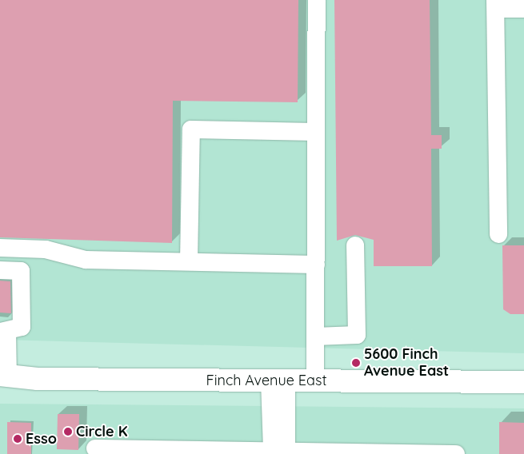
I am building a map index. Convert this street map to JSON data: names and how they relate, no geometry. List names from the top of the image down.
{
  "streets": {
    "main road": ["Finch Avenue East"]
  },
  "places": ["5600 Finch Avenue East", "Circle K", "Esso"]
}
